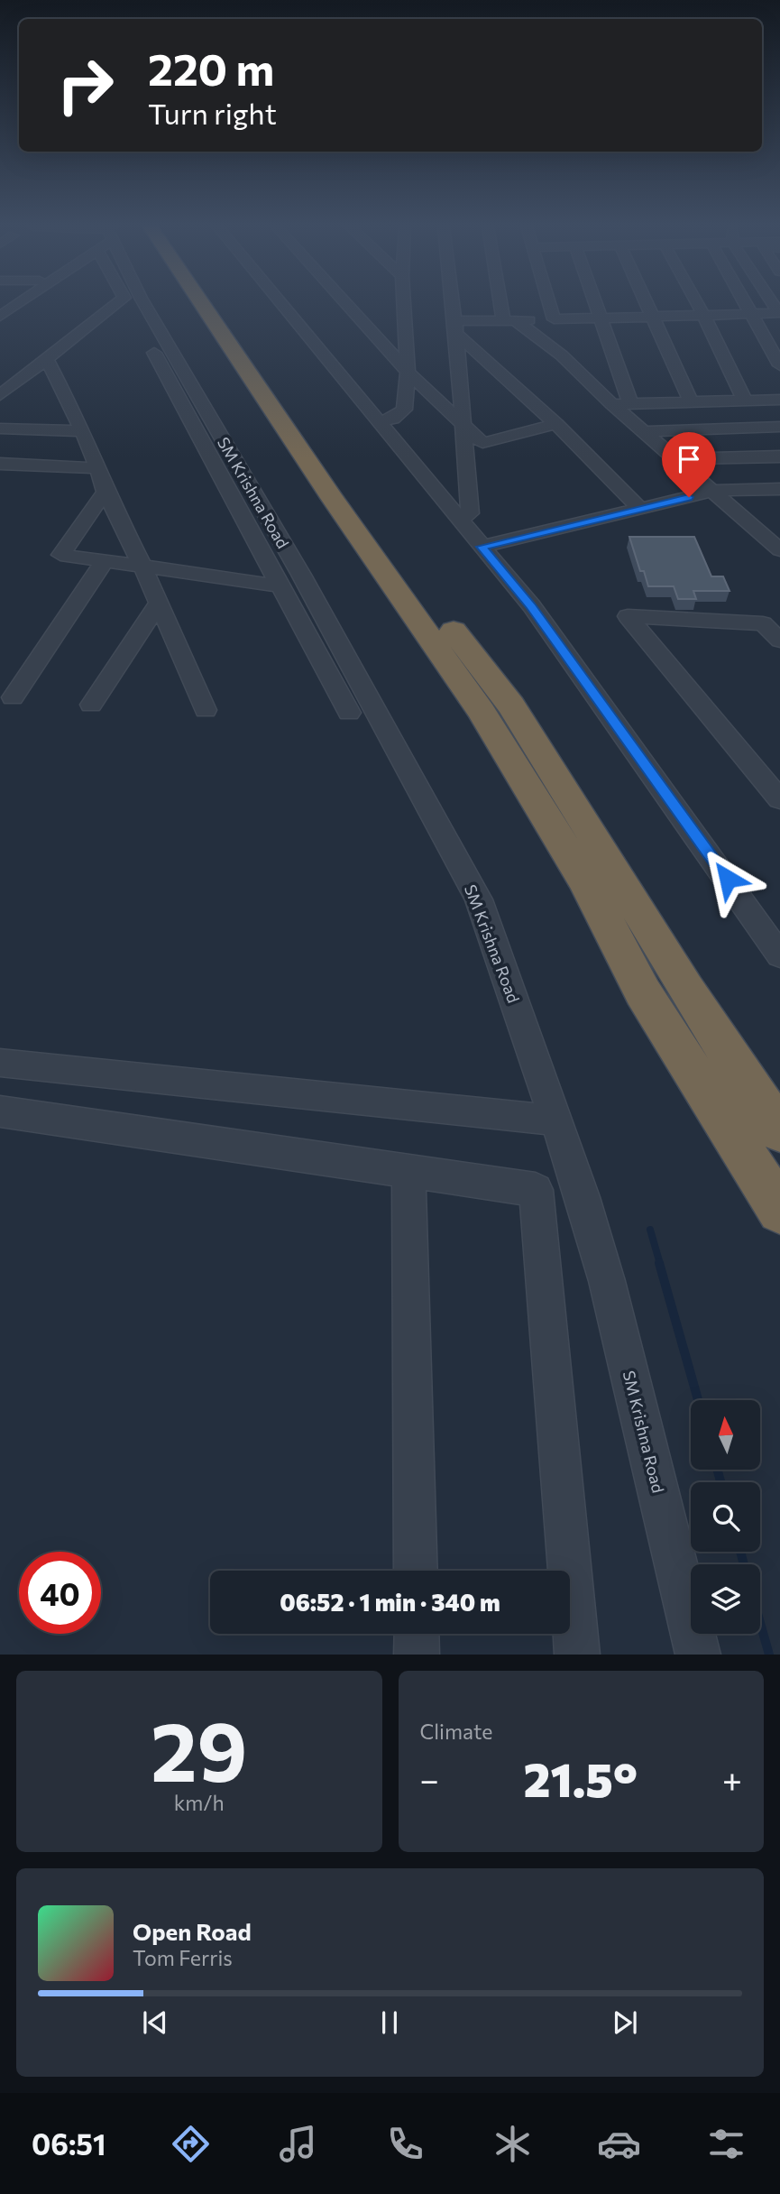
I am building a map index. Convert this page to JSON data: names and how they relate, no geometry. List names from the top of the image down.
{
  "streets": {
    "street": ["SM Krishna Road"]
  },
  "north": "top",
  "page": {
    "turn": ["220 m", "Turn right"],
    "limit": "40",
    "trip": "06:52 · 1 min · 340 m",
    "tile": [
      ["29", "km/h"],
      "Climate"
    ],
    "heat": ["−", "21.5°", "+"],
    "song": ["Open Road", "Tom Ferris"],
    "tabs": "06:51"
  }
}
